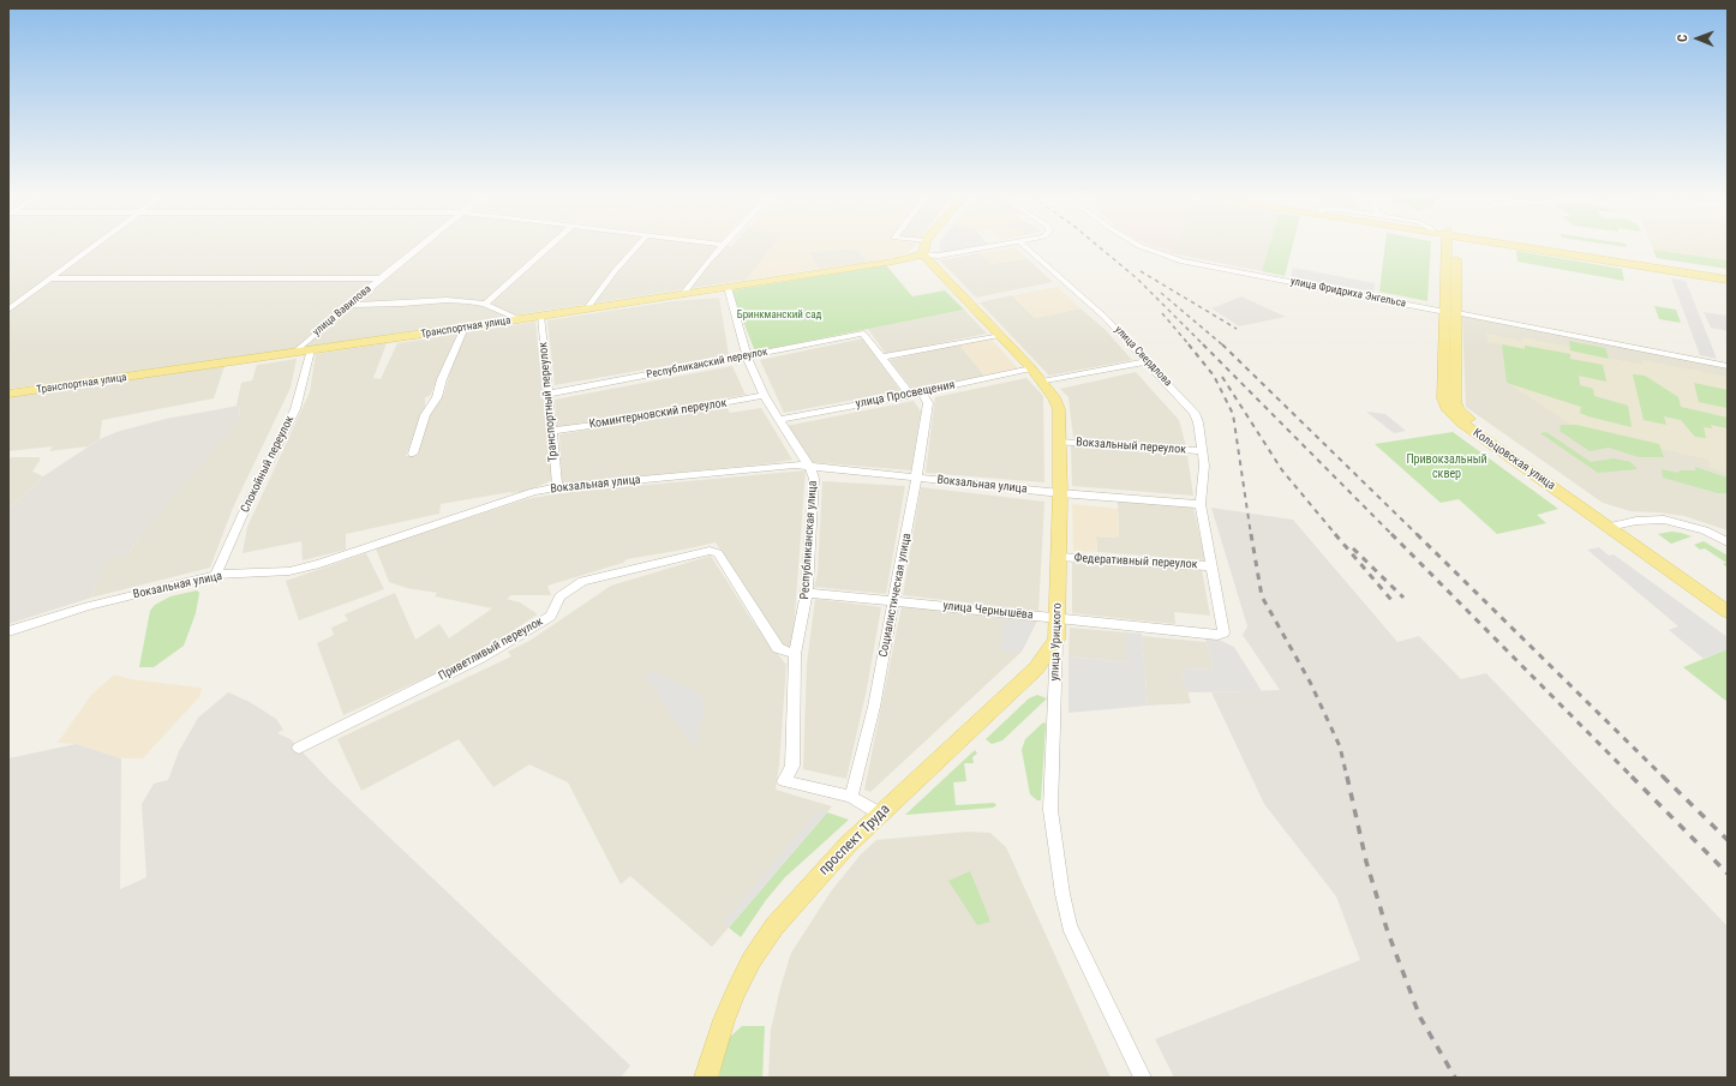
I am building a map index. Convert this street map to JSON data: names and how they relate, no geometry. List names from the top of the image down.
{
  "streets": {
    "main road": [
      "Транспортная улица",
      "Кольцовская улица",
      "улица Урицкого",
      "проспект Труда"
    ],
    "street": [
      "улица Фридриха Энгельса",
      "улица Вавилова",
      "улица Свердлова",
      "Республиканский переулок",
      "улица Просвещения",
      "Транспортный переулок",
      "Коминтерновский переулок",
      "Вокзальный переулок",
      "Спокойный переулок",
      "Вокзальная улица",
      "Республиканская улица",
      "Федеративный переулок",
      "Социалистическая улица",
      "улица Чернышёва",
      "Приветливый переулок"
    ]
  },
  "crossings": [
    ["улица Фридриха Энгельса", "Кольцовская улица"],
    ["улица Вавилова", "Транспортная улица"],
    ["Транспортная улица", "Транспортный переулок"],
    ["Транспортная улица", "Спокойный переулок"],
    ["Транспортная улица", "Республиканская улица"],
    ["Транспортная улица", "улица Урицкого"],
    ["улица Свердлова", "Вокзальный переулок"],
    ["улица Свердлова", "Вокзальная улица"],
    ["улица Свердлова", "Федеративный переулок"],
    ["улица Свердлова", "улица Чернышёва"],
    ["Республиканский переулок", "Транспортный переулок"],
    ["Республиканский переулок", "Республиканская улица"],
    ["Республиканский переулок", "Социалистическая улица"],
    ["улица Просвещения", "Республиканская улица"],
    ["улица Просвещения", "Социалистическая улица"],
    ["улица Просвещения", "улица Урицкого"],
    ["Транспортный переулок", "Коминтерновский переулок"],
    ["Транспортный переулок", "Вокзальная улица"],
    ["Коминтерновский переулок", "Республиканская улица"],
    ["Вокзальный переулок", "улица Урицкого"],
    ["Спокойный переулок", "Вокзальная улица"],
    ["Вокзальная улица", "Республиканская улица"],
    ["Вокзальная улица", "Социалистическая улица"],
    ["Вокзальная улица", "улица Урицкого"],
    ["Республиканская улица", "Социалистическая улица"],
    ["Республиканская улица", "улица Чернышёва"],
    ["Республиканская улица", "Приветливый переулок"],
    ["Федеративный переулок", "улица Урицкого"],
    ["Социалистическая улица", "улица Чернышёва"],
    ["улица Чернышёва", "улица Урицкого"],
    ["улица Урицкого", "проспект Труда"]
  ],
  "parks": ["Бринкманский сад", "Привокзальный сквер"],
  "north": "left"
}
